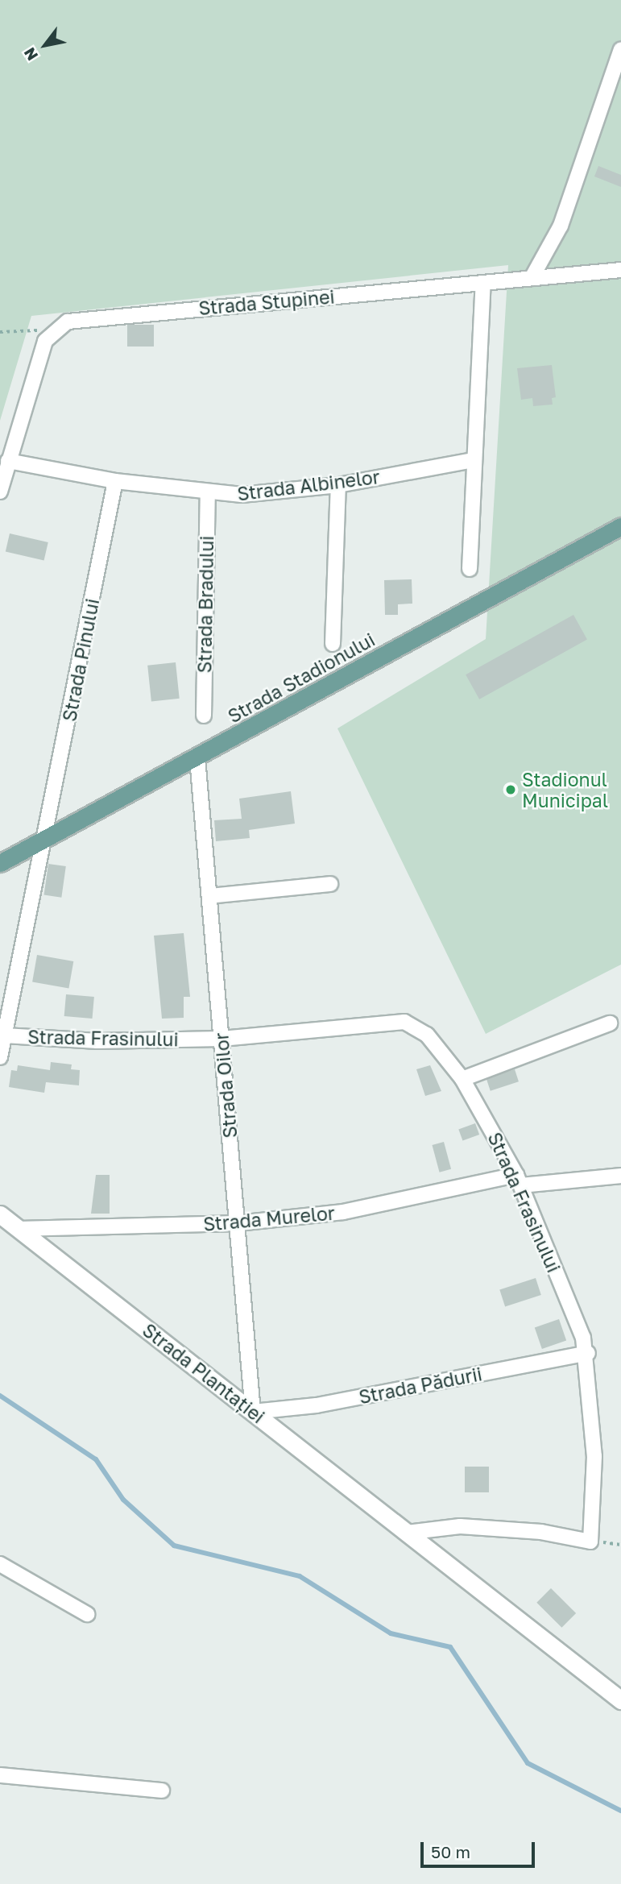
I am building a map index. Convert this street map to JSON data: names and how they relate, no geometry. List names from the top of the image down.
{
  "streets": {
    "main road": ["Strada Stadionului", "Strada Plantației"],
    "street": [
      "Strada Stupinei",
      "Strada Albinelor",
      "Strada Bradului",
      "Strada Pinului",
      "Strada Frasinului",
      "Strada Oilor",
      "Strada Murelor",
      "Strada Pădurii"
    ]
  },
  "crossings": [
    ["Strada Albinelor", "Strada Bradului"],
    ["Strada Albinelor", "Strada Pinului"],
    ["Strada Pinului", "Strada Stadionului"],
    ["Strada Pinului", "Strada Frasinului"],
    ["Strada Stadionului", "Strada Oilor"],
    ["Strada Frasinului", "Strada Oilor"],
    ["Strada Frasinului", "Strada Murelor"],
    ["Strada Frasinului", "Strada Plantației"],
    ["Strada Frasinului", "Strada Pădurii"],
    ["Strada Oilor", "Strada Murelor"],
    ["Strada Oilor", "Strada Plantației"],
    ["Strada Oilor", "Strada Pădurii"],
    ["Strada Murelor", "Strada Plantației"],
    ["Strada Plantației", "Strada Pădurii"]
  ],
  "places": ["Stadionul Municipal"],
  "scale_bar": "50 m",
  "north": "bottom left"
}
